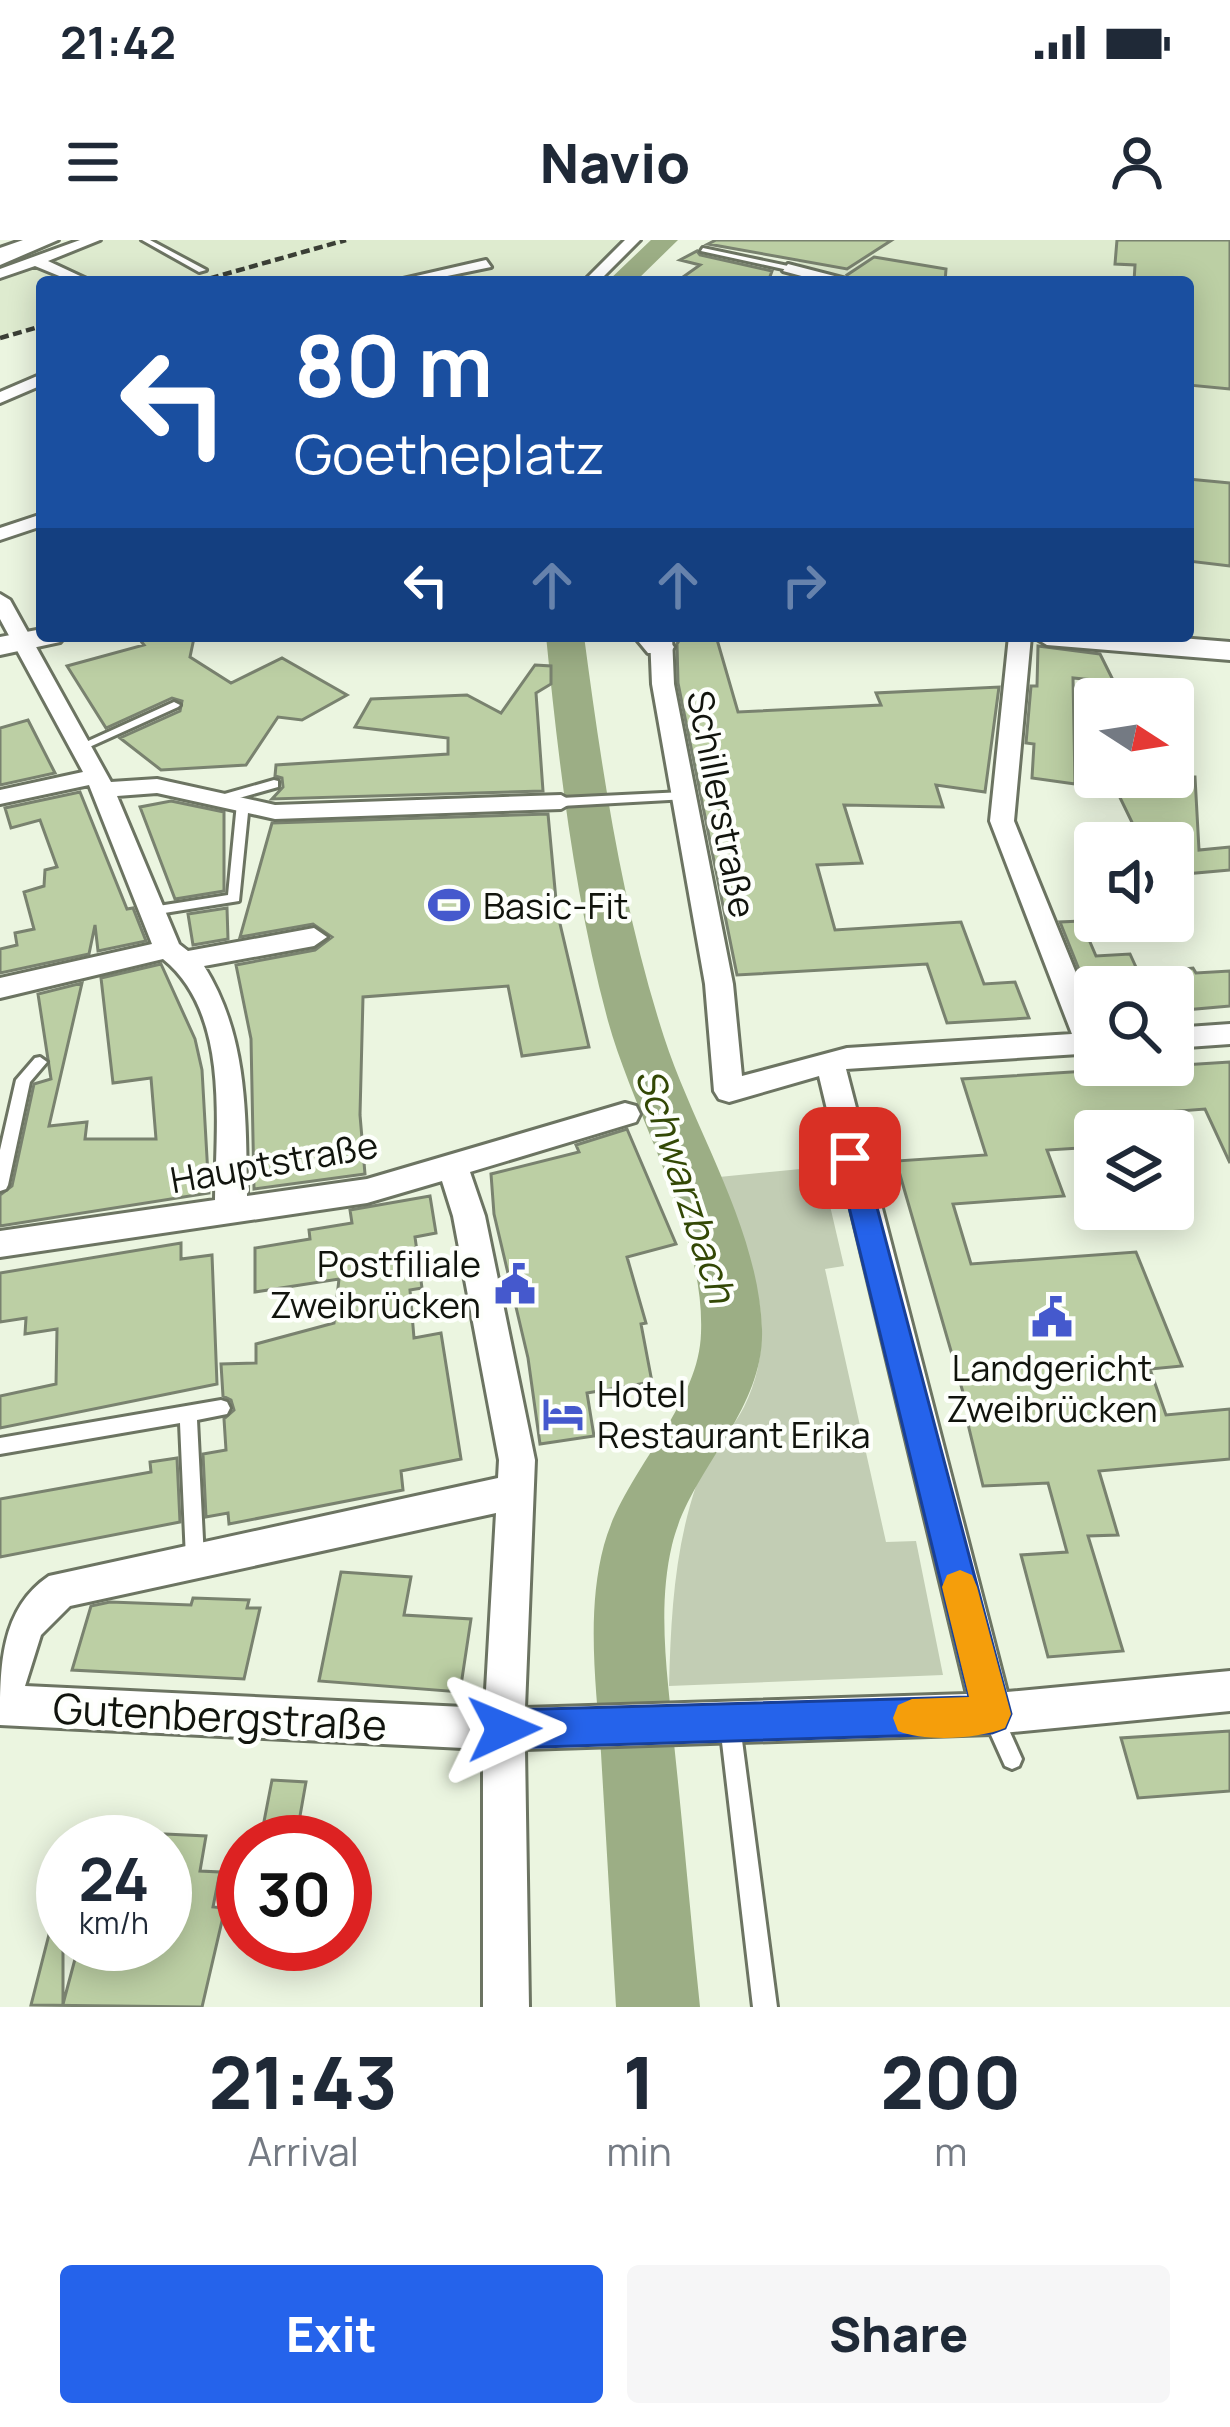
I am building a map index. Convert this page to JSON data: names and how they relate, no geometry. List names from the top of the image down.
{
  "streets": {
    "street": ["Schillerstraße", "Hauptstraße", "Gutenbergstraße"]
  },
  "water": ["Schwarzbach"],
  "places": {
    "sports": ["Basic-Fit"],
    "public building": ["Postfiliale Zweibrücken", "Landgericht Zweibrücken"],
    "hotel": ["Hotel Restaurant Erika"]
  },
  "north": "right",
  "page": {
    "status": "21:42",
    "header": "Navio",
    "turn": ["80 m", "Goetheplatz"],
    "speed": "24 km/h",
    "limit": "30",
    "eta": [
      "21:43",
      "Arrival",
      "1",
      "min",
      "200",
      "m"
    ],
    "buttons": ["Exit", "Share"]
  }
}
